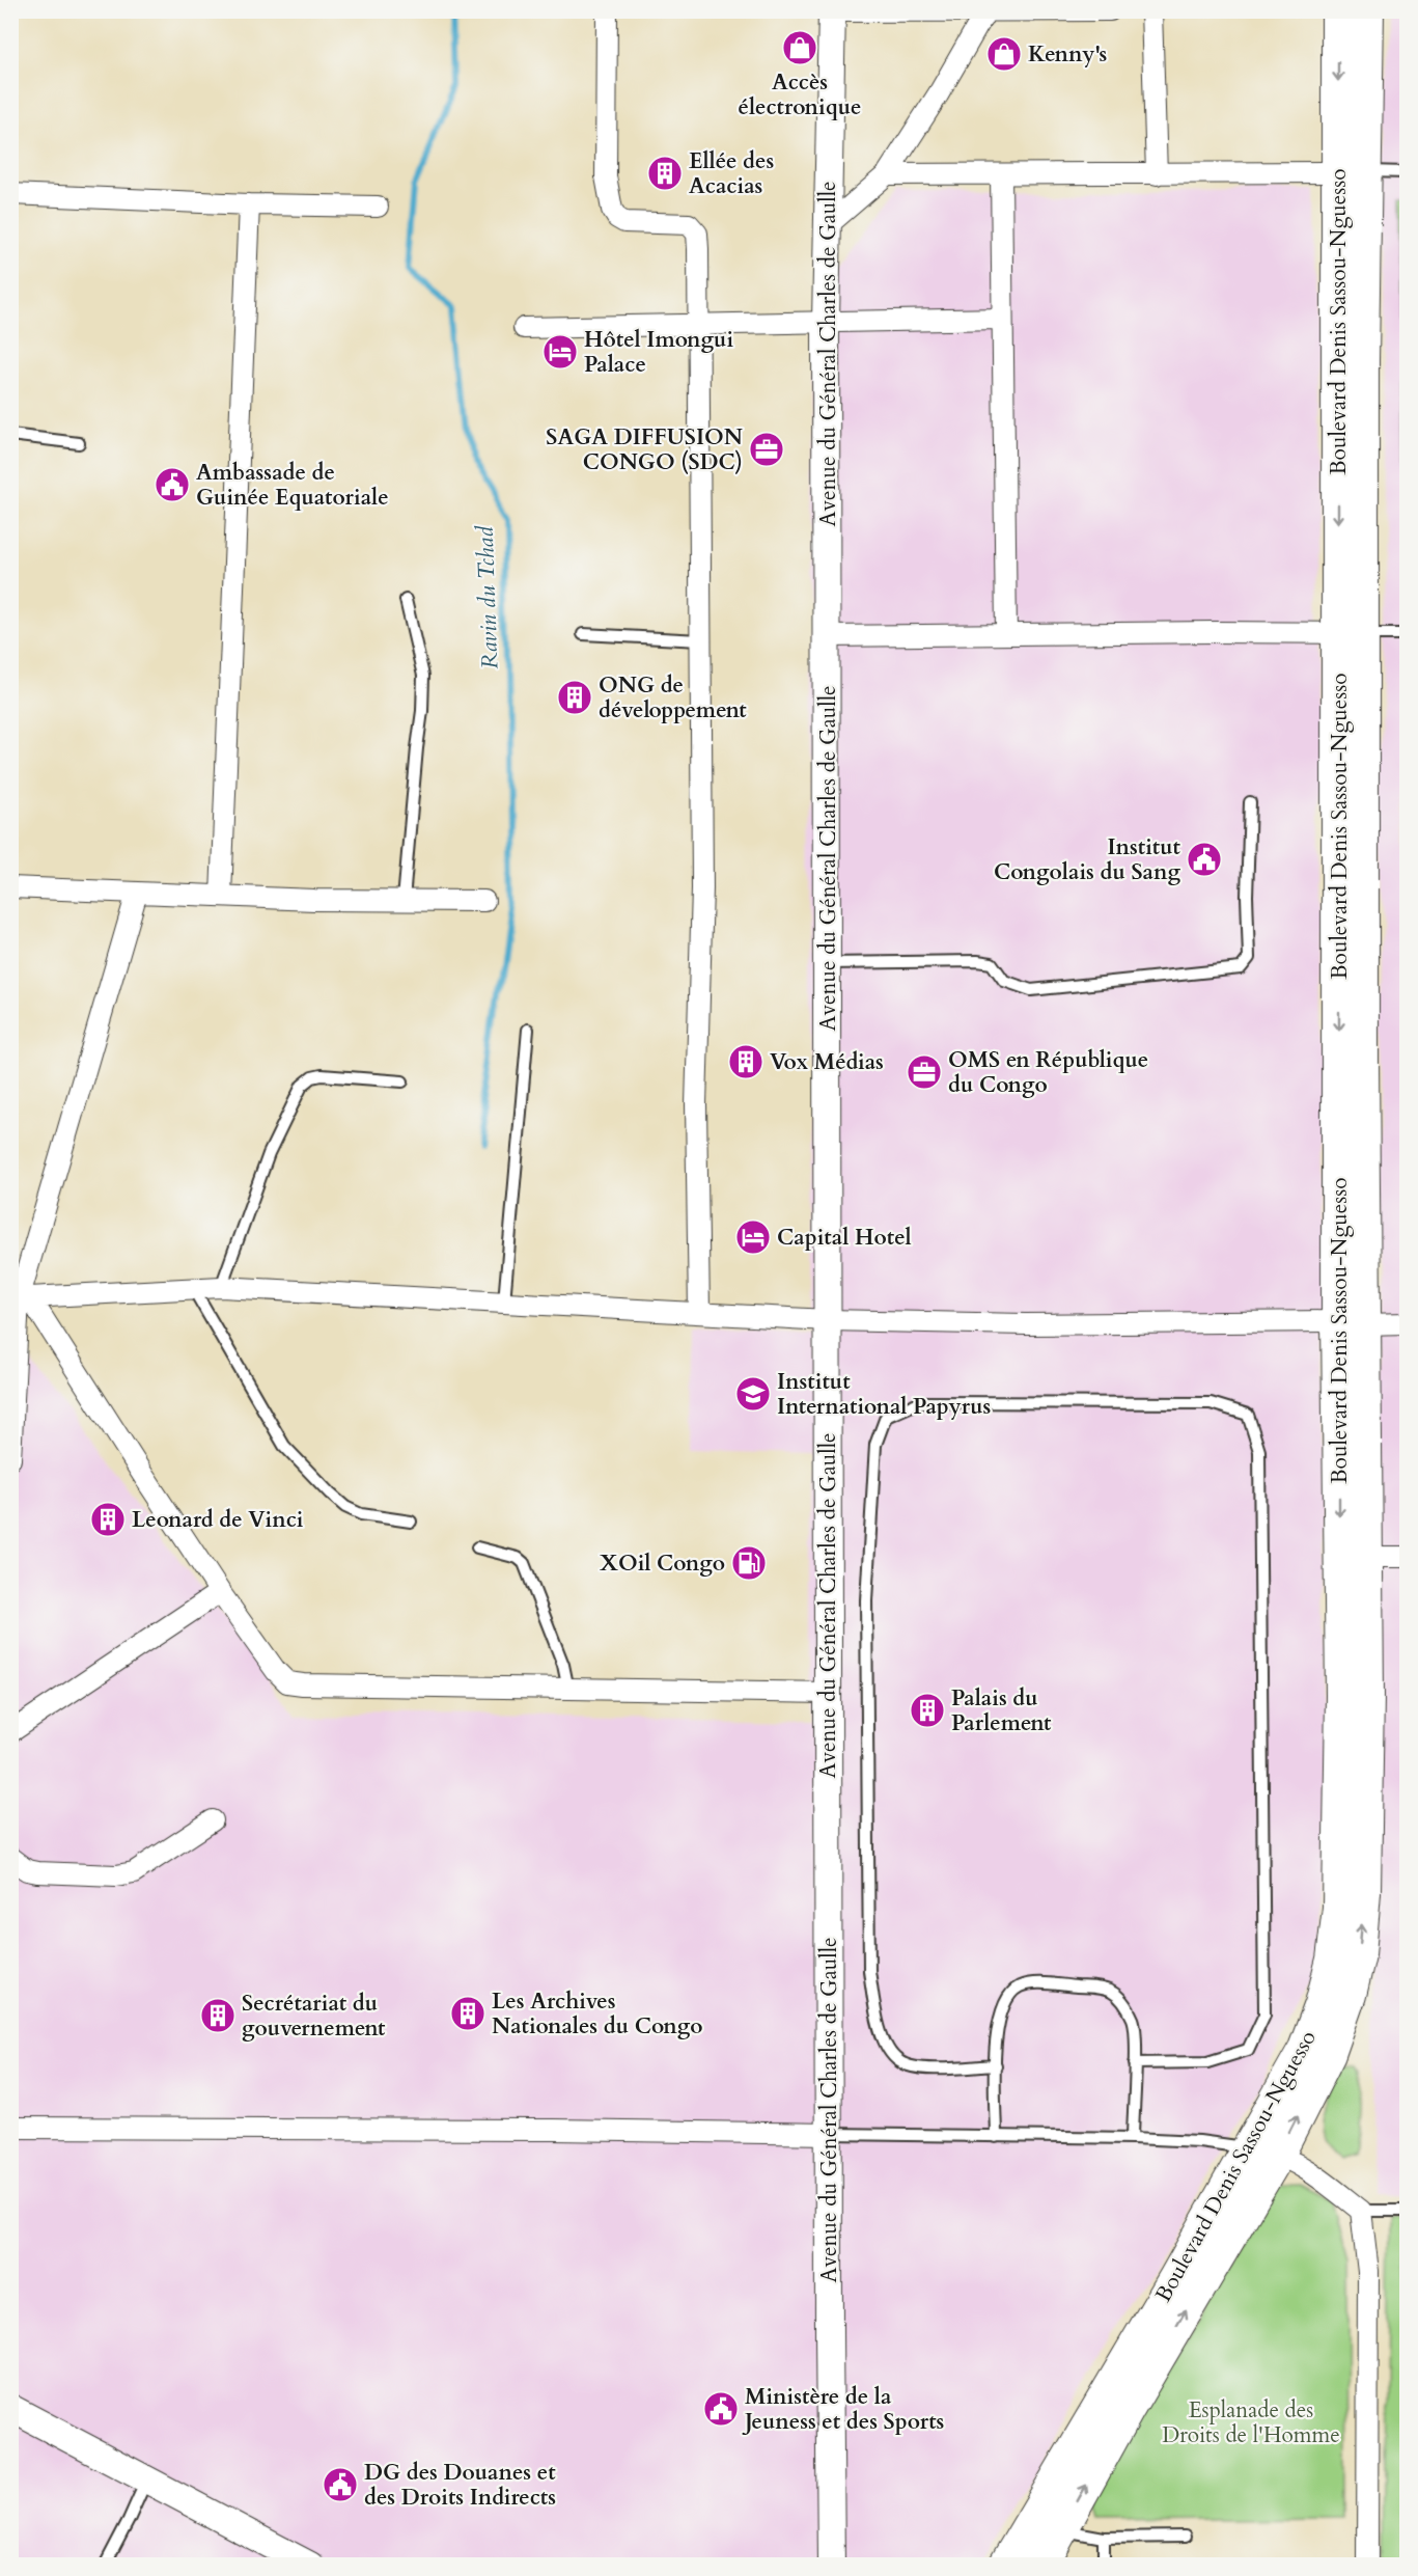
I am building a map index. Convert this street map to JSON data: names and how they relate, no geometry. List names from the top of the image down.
{
  "streets": {
    "main road": ["Boulevard Denis Sassou-Nguesso"],
    "street": ["Avenue du Général Charles de Gaulle"]
  },
  "water": ["Ravin du Tchad"],
  "parks": ["Esplanade des Droits de l'Homme"],
  "places": {
    "shop": ["Accès électronique", "Kenny's"],
    "building": [
      "Ellée des Acacias",
      "ONG de développement",
      "Vox Médias",
      "Leonard de Vinci",
      "Palais du Parlement",
      "Les Archives Nationales du Congo",
      "Secrétariat du gouvernement"
    ],
    "hotel": ["Hôtel Imongui Palace", "Capital Hotel"],
    "office": ["SAGA DIFFUSION CONGO (SDC)", "OMS en République du Congo"],
    "public building": [
      "Ambassade de Guinée Equatoriale",
      "Institut Congolais du Sang",
      "Ministère de la Jeuness et des Sports",
      "DG des Douanes et des Droits Indirects"
    ],
    "school or university": ["Institut International Papyrus"],
    "fuel station": ["XOil Congo"]
  }
}
